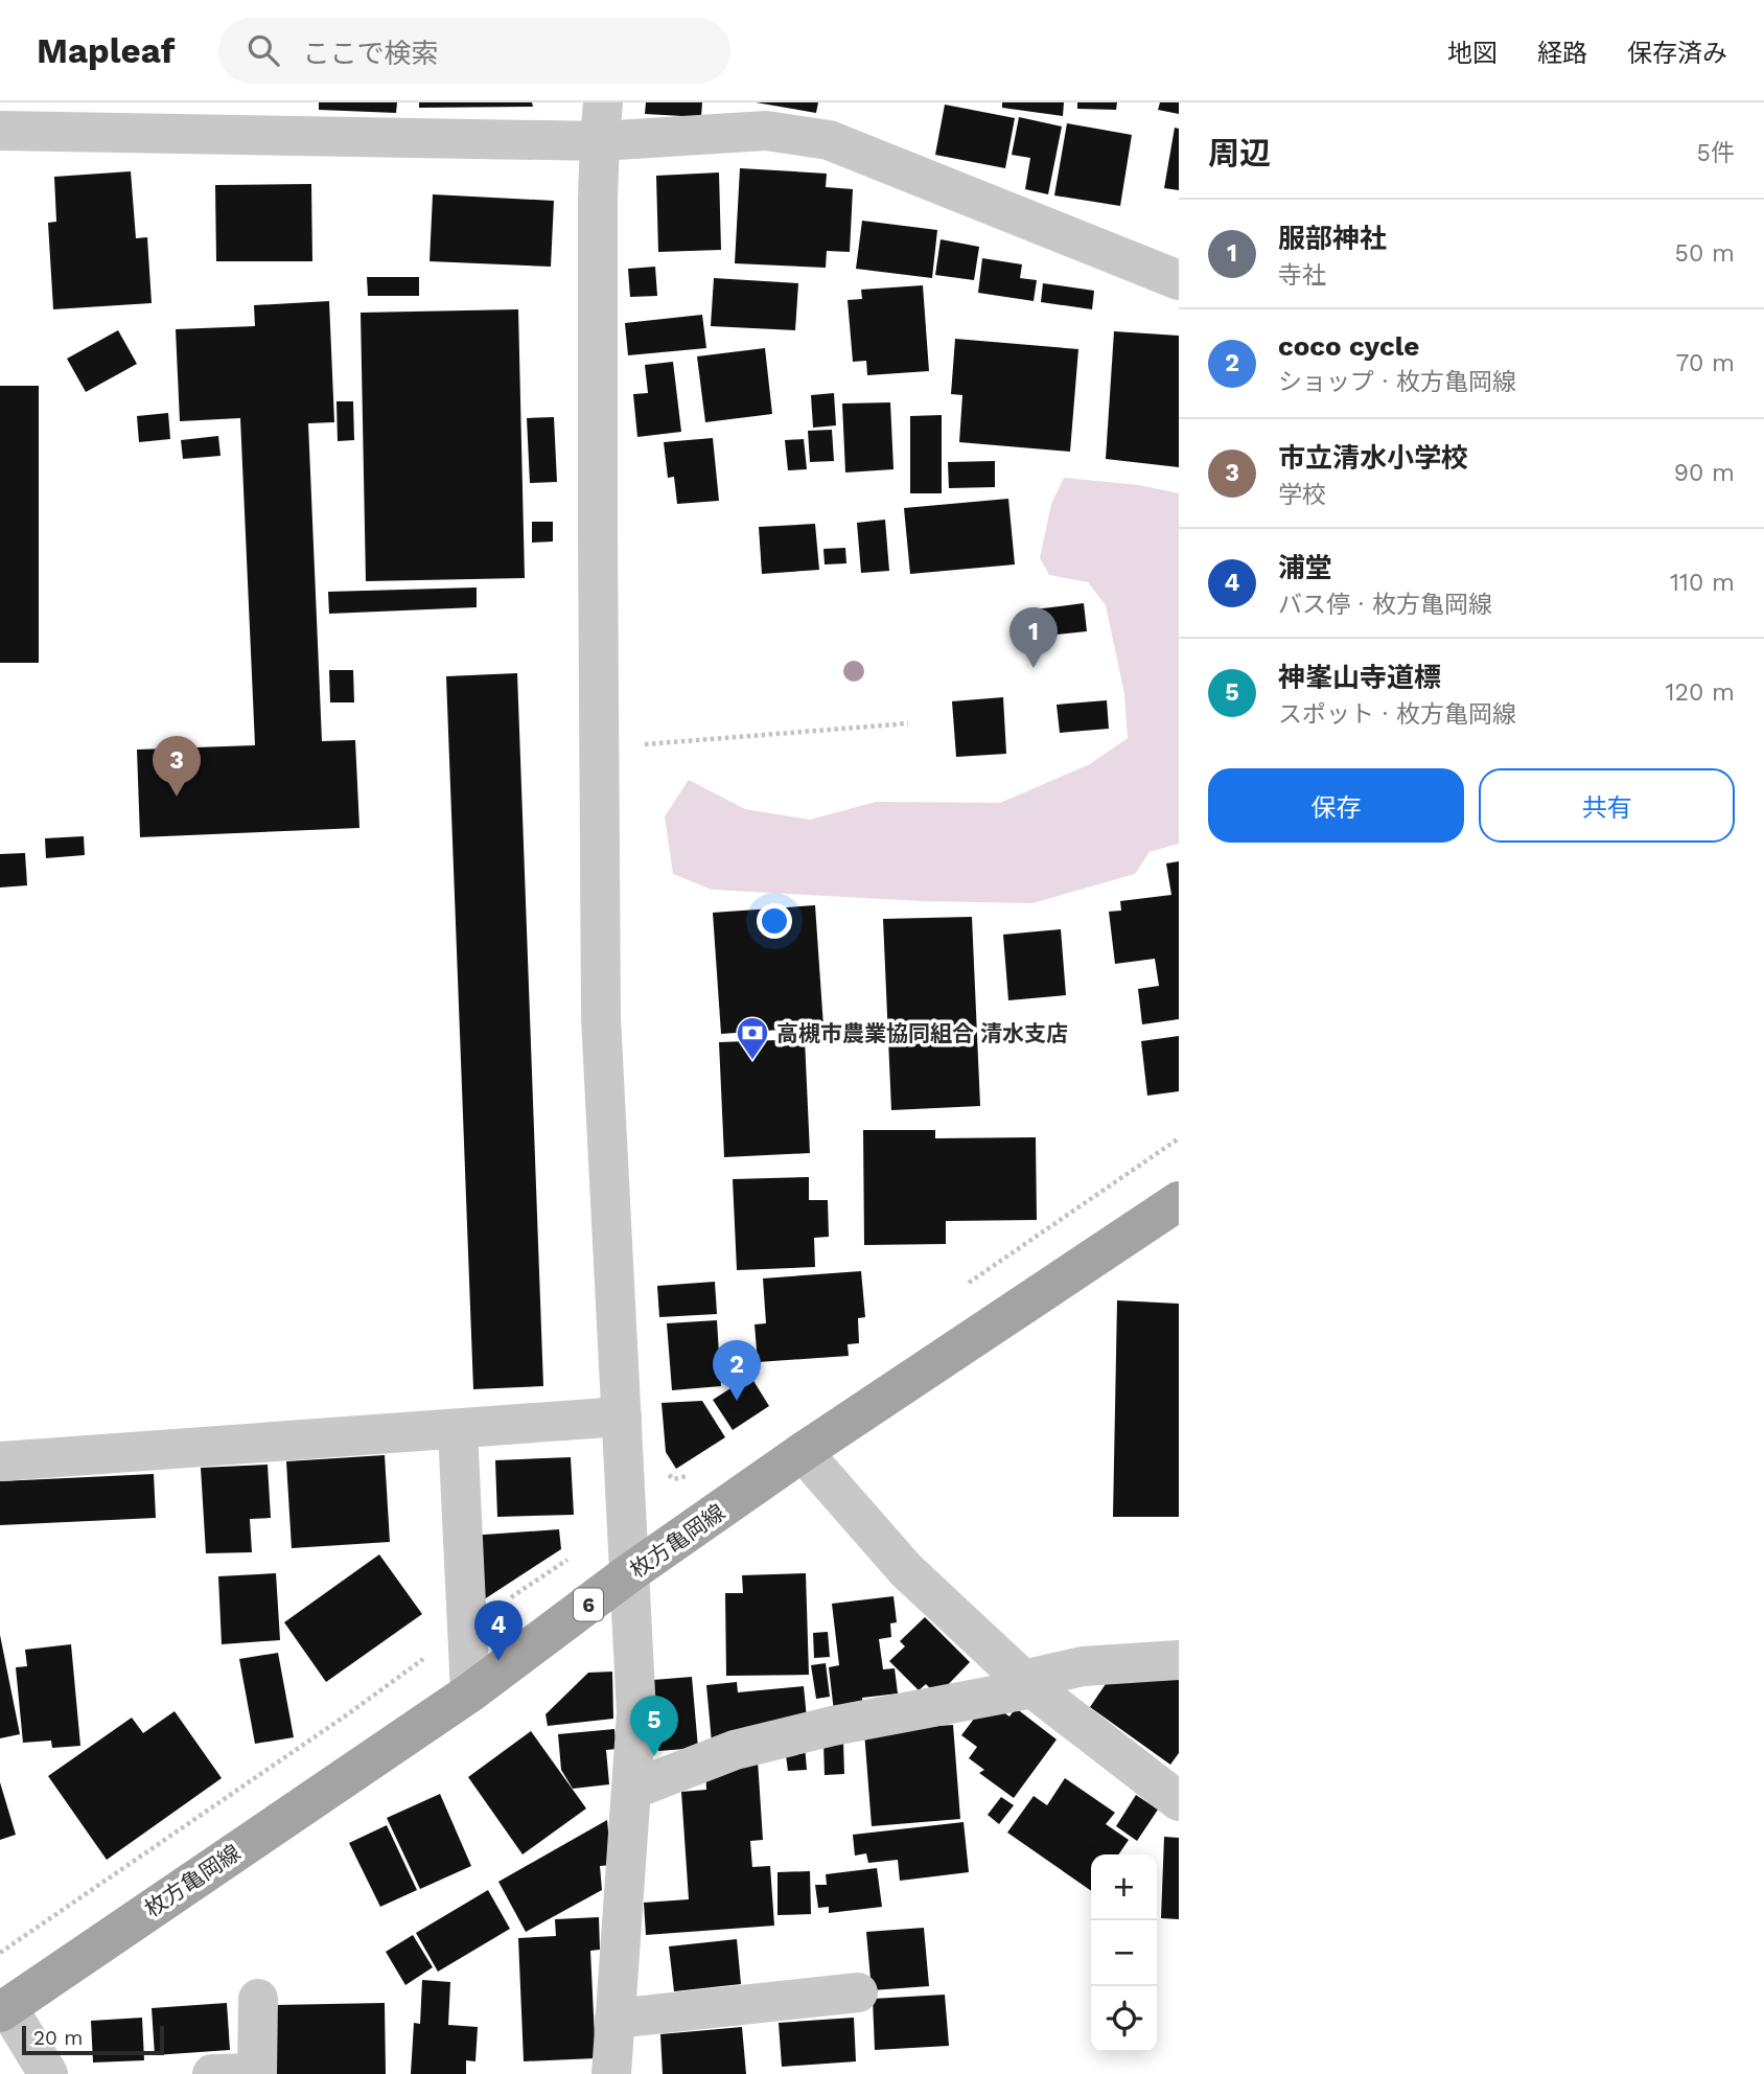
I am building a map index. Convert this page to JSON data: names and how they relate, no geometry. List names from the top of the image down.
{
  "streets": {
    "main road": ["枚方亀岡線", "6"]
  },
  "places": {
    "bank": ["高槻市農業協同組合 清水支店"]
  },
  "scale_bar": "20 m",
  "page": {
    "header": "Mapleaf",
    "search": "ここで検索",
    "nav": ["地図", "経路", "保存済み"],
    "heading": ["周辺", "5件"],
    "list": [
      {
        "mark": "1",
        "name": "服部神社",
        "note": "寺社",
        "value": "50 m"
      },
      {
        "mark": "2",
        "name": "coco cycle",
        "note": "ショップ · 枚方亀岡線",
        "value": "70 m"
      },
      {
        "mark": "3",
        "name": "市立清水小学校",
        "note": "学校",
        "value": "90 m"
      },
      {
        "mark": "4",
        "name": "浦堂",
        "note": "バス停 · 枚方亀岡線",
        "value": "110 m"
      },
      {
        "mark": "5",
        "name": "神峯山寺道標",
        "note": "スポット · 枚方亀岡線",
        "value": "120 m"
      }
    ],
    "pins": [
      "1",
      "3",
      "2",
      "4",
      "5"
    ],
    "buttons": ["保存", "共有"],
    "map_buttons": ["+", "−"],
    "scale": "20 m"
  }
}
